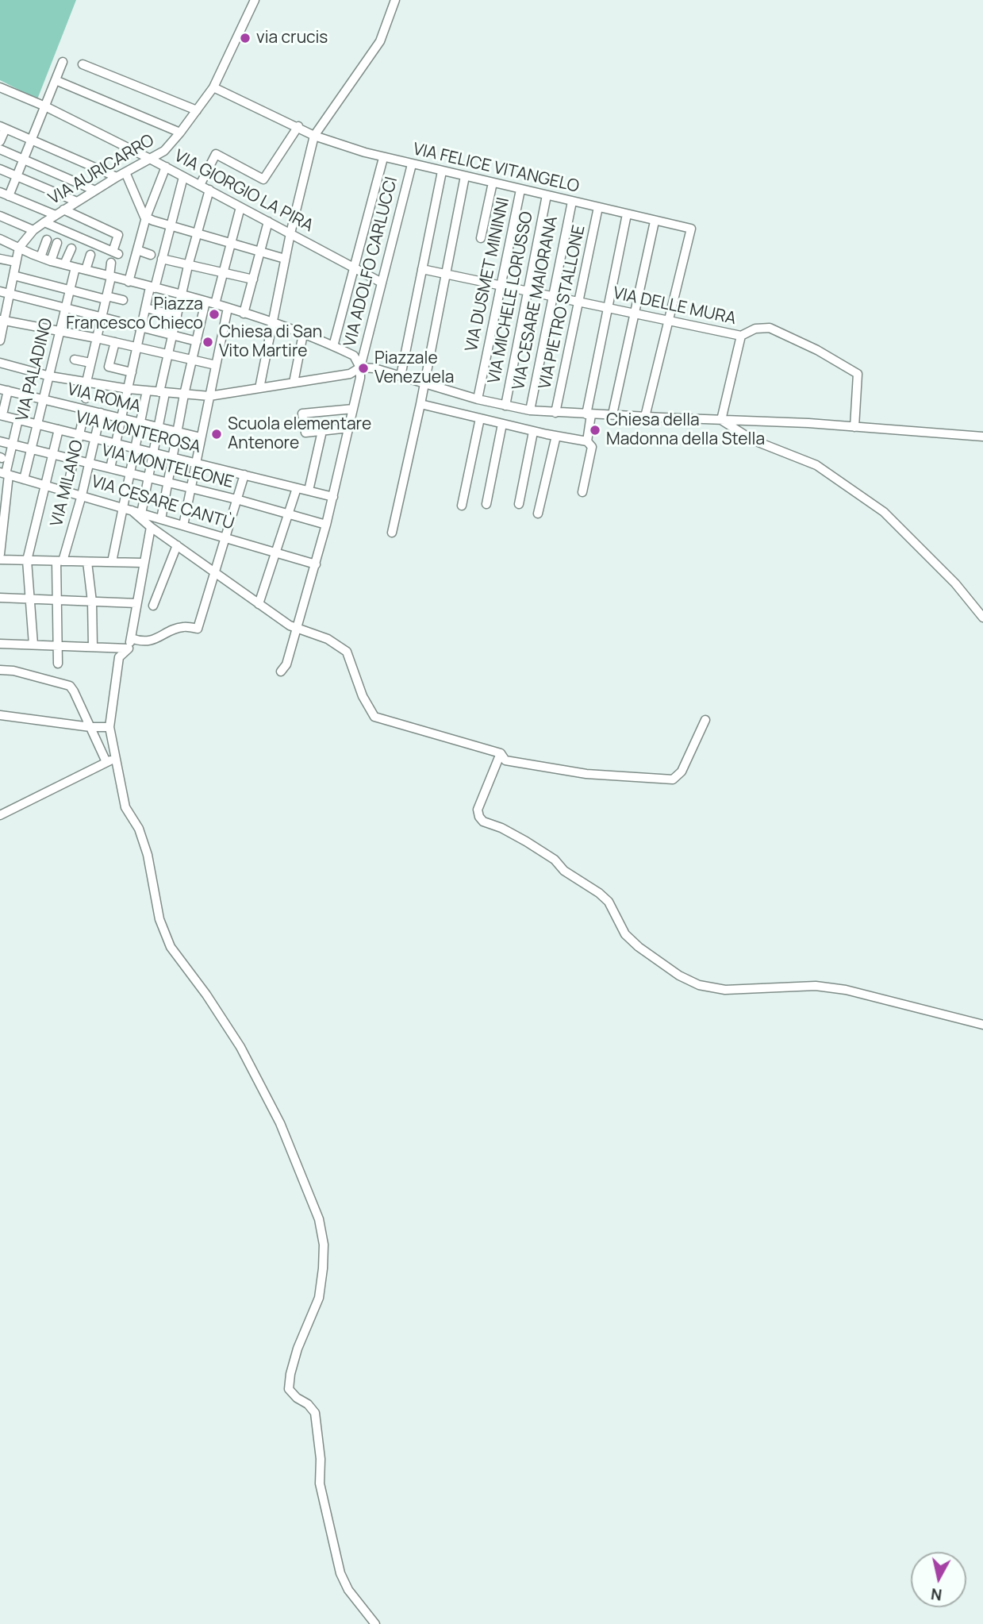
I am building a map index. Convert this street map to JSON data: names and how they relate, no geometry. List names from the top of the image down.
{
  "streets": {
    "street": [
      "VIA FELICE VITANGELO",
      "VIA AURICARRO",
      "VIA GIORGIO LA PIRA",
      "VIA ADOLFO CARLUCCI",
      "VIA DUSMET MININNI",
      "VIA MICHELE LORUSSO",
      "VIA CESARE MAIORANA",
      "VIA DELLE MURA",
      "VIA PIETRO STALLONE",
      "VIA PALADINO",
      "VIA ROMA",
      "VIA MONTEROSA",
      "VIA MONTELEONE",
      "VIA MILANO",
      "VIA CESARE CANTÙ"
    ]
  },
  "crossings": [
    ["VIA FELICE VITANGELO", "VIA AURICARRO"],
    ["VIA FELICE VITANGELO", "VIA ADOLFO CARLUCCI"],
    ["VIA FELICE VITANGELO", "VIA DUSMET MININNI"],
    ["VIA FELICE VITANGELO", "VIA MICHELE LORUSSO"],
    ["VIA FELICE VITANGELO", "VIA CESARE MAIORANA"],
    ["VIA FELICE VITANGELO", "VIA DELLE MURA"],
    ["VIA FELICE VITANGELO", "VIA PIETRO STALLONE"],
    ["VIA AURICARRO", "VIA GIORGIO LA PIRA"],
    ["VIA GIORGIO LA PIRA", "VIA ADOLFO CARLUCCI"],
    ["VIA ADOLFO CARLUCCI", "VIA MONTEROSA"],
    ["VIA ADOLFO CARLUCCI", "VIA MONTELEONE"],
    ["VIA ADOLFO CARLUCCI", "VIA CESARE CANTÙ"],
    ["VIA DUSMET MININNI", "VIA DELLE MURA"],
    ["VIA MICHELE LORUSSO", "VIA DELLE MURA"],
    ["VIA CESARE MAIORANA", "VIA DELLE MURA"],
    ["VIA DELLE MURA", "VIA PIETRO STALLONE"],
    ["VIA PALADINO", "VIA ROMA"],
    ["VIA PALADINO", "VIA MONTEROSA"],
    ["VIA PALADINO", "VIA MONTELEONE"],
    ["VIA PALADINO", "VIA CESARE CANTÙ"],
    ["VIA ROMA", "VIA MILANO"],
    ["VIA MONTEROSA", "VIA MILANO"],
    ["VIA MONTELEONE", "VIA MILANO"],
    ["VIA MILANO", "VIA CESARE CANTÙ"]
  ],
  "places": [
    "via crucis",
    "Piazza Francesco Chieco",
    "Chiesa di San Vito Martire",
    "Piazzale Venezuela",
    "Chiesa della Madonna della Stella",
    "Scuola elementare Antenore"
  ],
  "north": "bottom"
}
